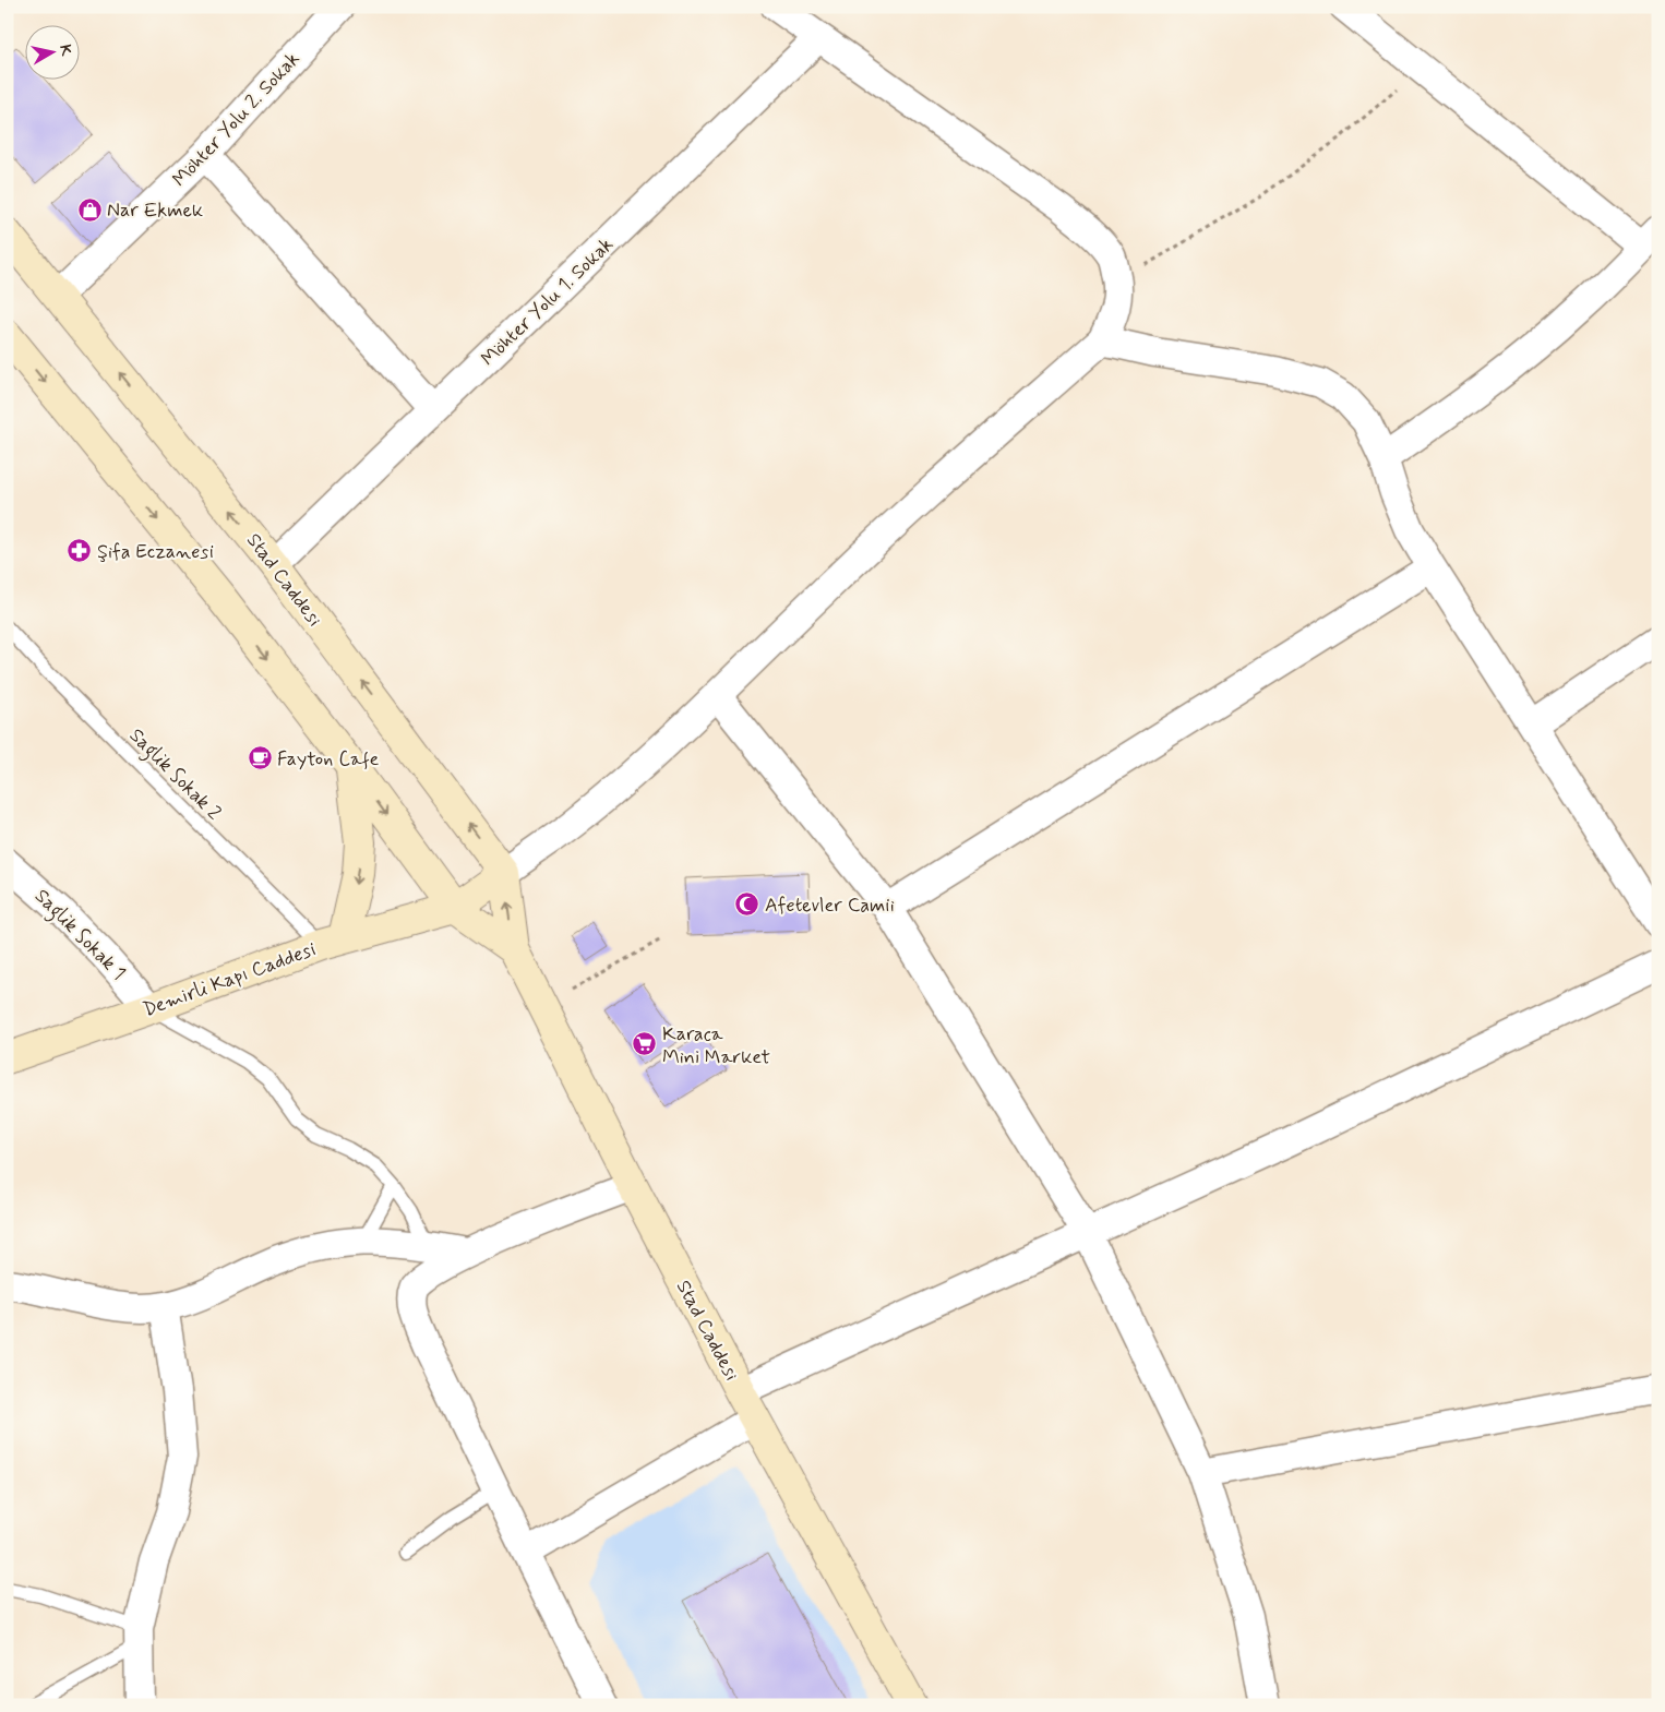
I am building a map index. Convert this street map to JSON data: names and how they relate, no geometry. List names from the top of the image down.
{
  "streets": {
    "street": [
      "Möhter Yolu 2. Sokak",
      "Möhter Yolu 1. Sokak",
      "Stad Caddesi",
      "Saglik Sokak 1",
      "Demirli Kapı Caddesi"
    ],
    "lane": ["Saglik Sokak 2"]
  },
  "crossings": [
    ["Möhter Yolu 2. Sokak", "Stad Caddesi"],
    ["Möhter Yolu 1. Sokak", "Stad Caddesi"],
    ["Stad Caddesi", "Demirli Kapı Caddesi"],
    ["Saglik Sokak 2", "Demirli Kapı Caddesi"],
    ["Saglik Sokak 1", "Demirli Kapı Caddesi"]
  ],
  "places": {
    "shop": ["Nar Ekmek"],
    "pharmacy": ["Şifa Eczanesi"],
    "cafe": ["Fayton Cafe"],
    "mosque": ["Afetevler Camii"],
    "supermarket": ["Karaca Mini Market"]
  },
  "north": "right"
}
